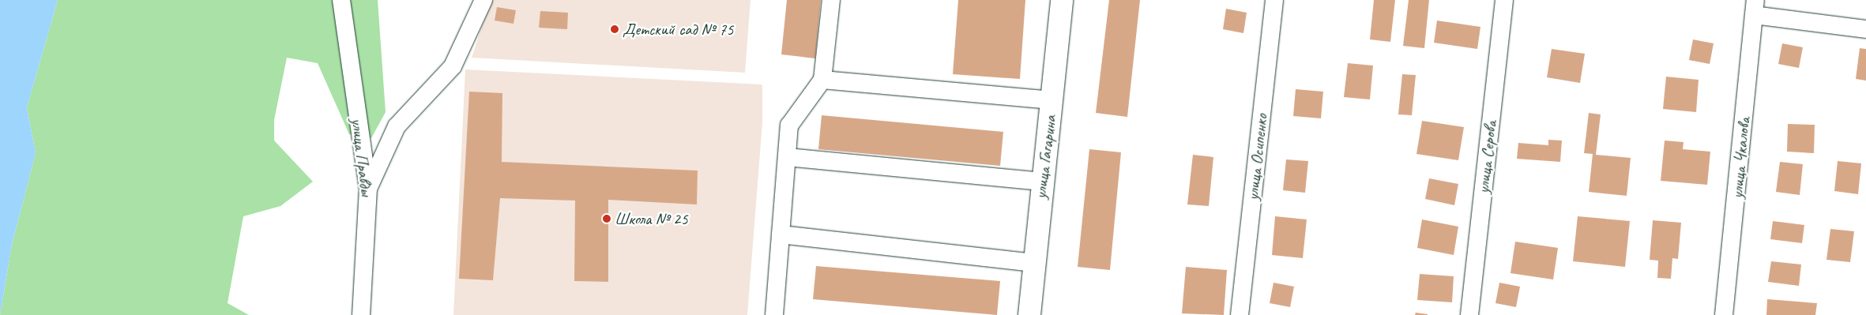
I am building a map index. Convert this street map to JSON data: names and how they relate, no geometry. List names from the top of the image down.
{
  "streets": {
    "main road": ["улица Гагарина"],
    "street": [
      "улица Правды",
      "улица Осипенко",
      "улица Серова",
      "улица Чкалова"
    ]
  },
  "places": ["Детский сад № 75", "Школа № 25"]
}
